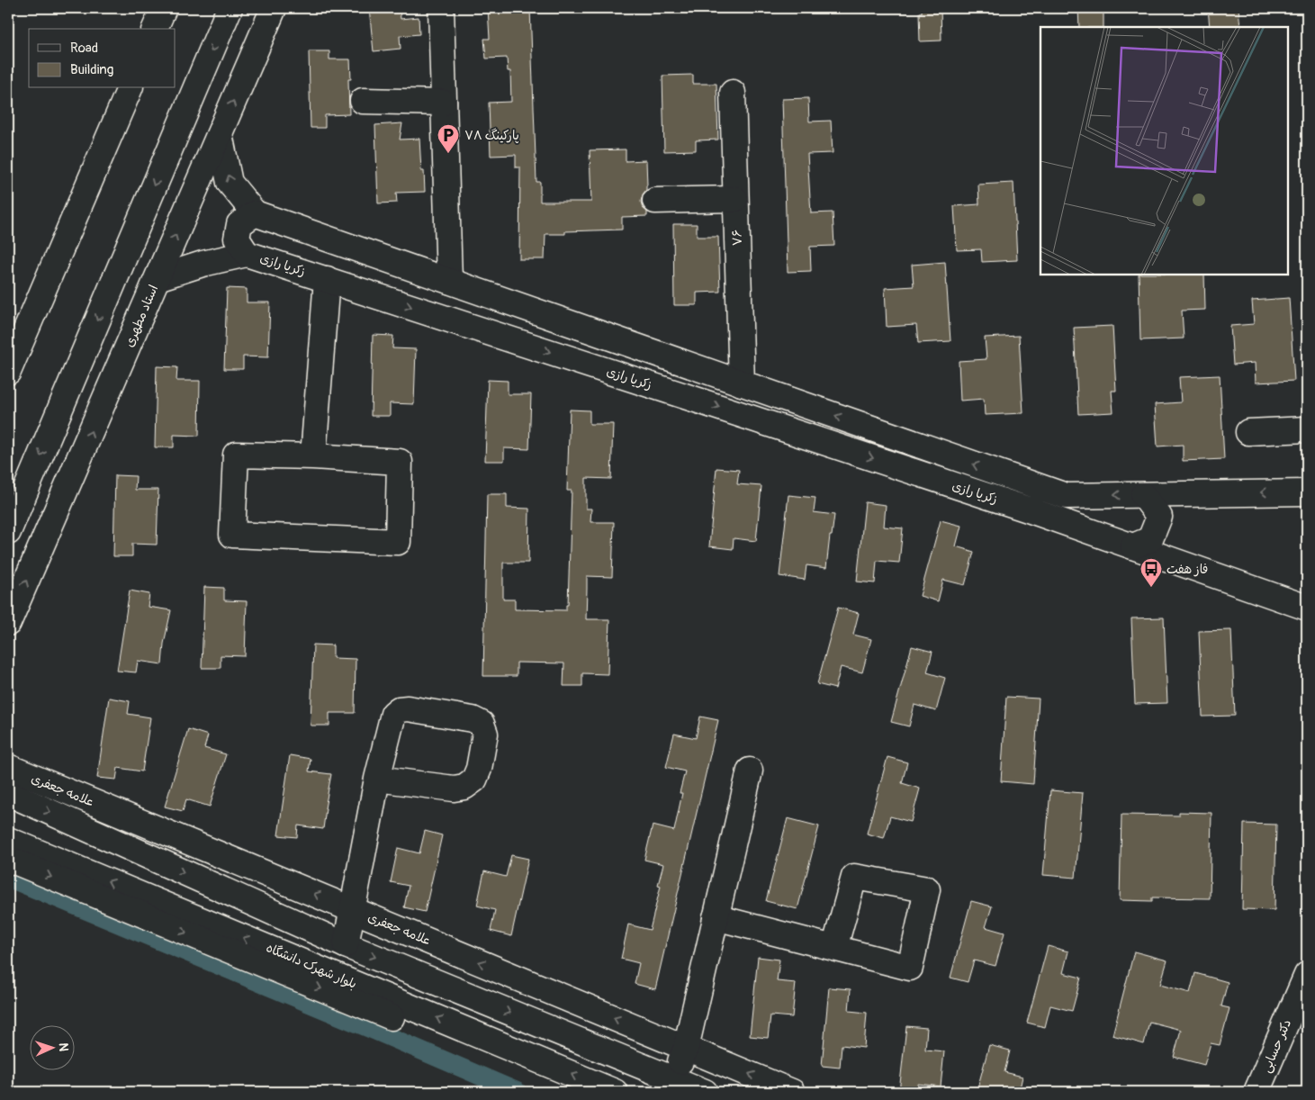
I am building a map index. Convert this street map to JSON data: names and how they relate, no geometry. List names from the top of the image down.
{
  "streets": {
    "street": [
      "۷۶",
      "زکریا رازی",
      "استاد مطهری",
      "علامه جعفری",
      "بلوار شهرک دانشگاه",
      "دکتر حسابی"
    ]
  },
  "crossings": [
    ["۷۶", "زکریا رازی"]
  ],
  "places": {
    "parking": ["پارکینگ ۷۸"],
    "bus stop": ["فاز هفت"]
  },
  "legend": ["Road", "Building"],
  "north": "right"
}
